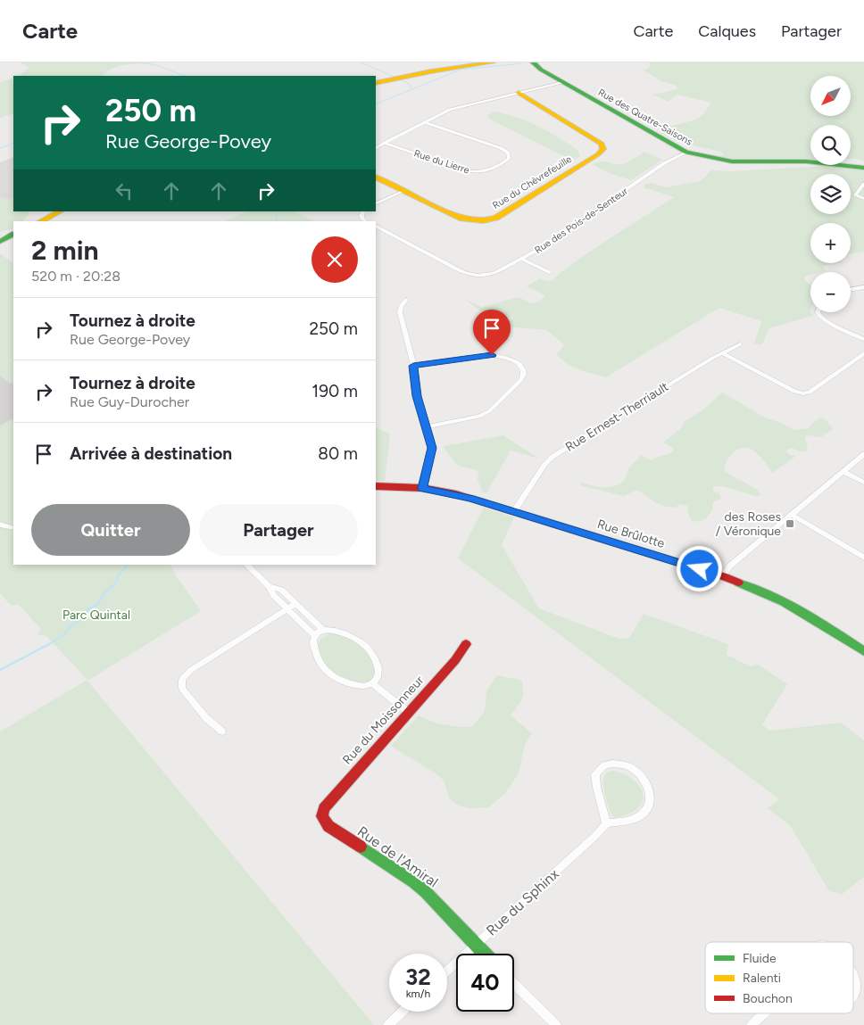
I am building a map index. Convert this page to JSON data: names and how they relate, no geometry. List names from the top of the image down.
{
  "streets": {
    "street": [
      "Rue des Quatre-Saisons",
      "Rue du Lierre",
      "Rue du Chèvrefeuille",
      "Rue des Pois-de-Senteur",
      "Rue Ernest-Therriault",
      "Rue Brûlotte",
      "Rue du Moissonneur",
      "Rue de l'Amiral",
      "Rue du Sphinx"
    ]
  },
  "crossings": [
    ["Rue des Quatre-Saisons", "Rue des Pois-de-Senteur"],
    ["Rue Ernest-Therriault", "Rue Brûlotte"],
    ["Rue du Moissonneur", "Rue de l'Amiral"],
    ["Rue de l'Amiral", "Rue du Sphinx"]
  ],
  "parks": ["Parc Quintal"],
  "places": {
    "transit": ["des Roses / Véronique"]
  },
  "legend": ["Fluide", "Ralenti", "Bouchon"],
  "north": "bottom left",
  "page": {
    "header": "Carte",
    "nav": ["Carte", "Calques", "Partager"],
    "map_buttons": ["+", "−"],
    "turn": ["250 m", "Rue George-Povey"],
    "heading": ["2 min", "520 m · 20:28"],
    "list": [
      {
        "name": "Tournez à droite",
        "note": "Rue George-Povey",
        "value": "250 m"
      },
      {
        "name": "Tournez à droite",
        "note": "Rue Guy-Durocher",
        "value": "190 m"
      },
      {
        "name": "Arrivée à destination",
        "value": "80 m"
      }
    ],
    "buttons": ["Quitter", "Partager"],
    "speed": "32 km/h",
    "limit": "40"
  }
}
